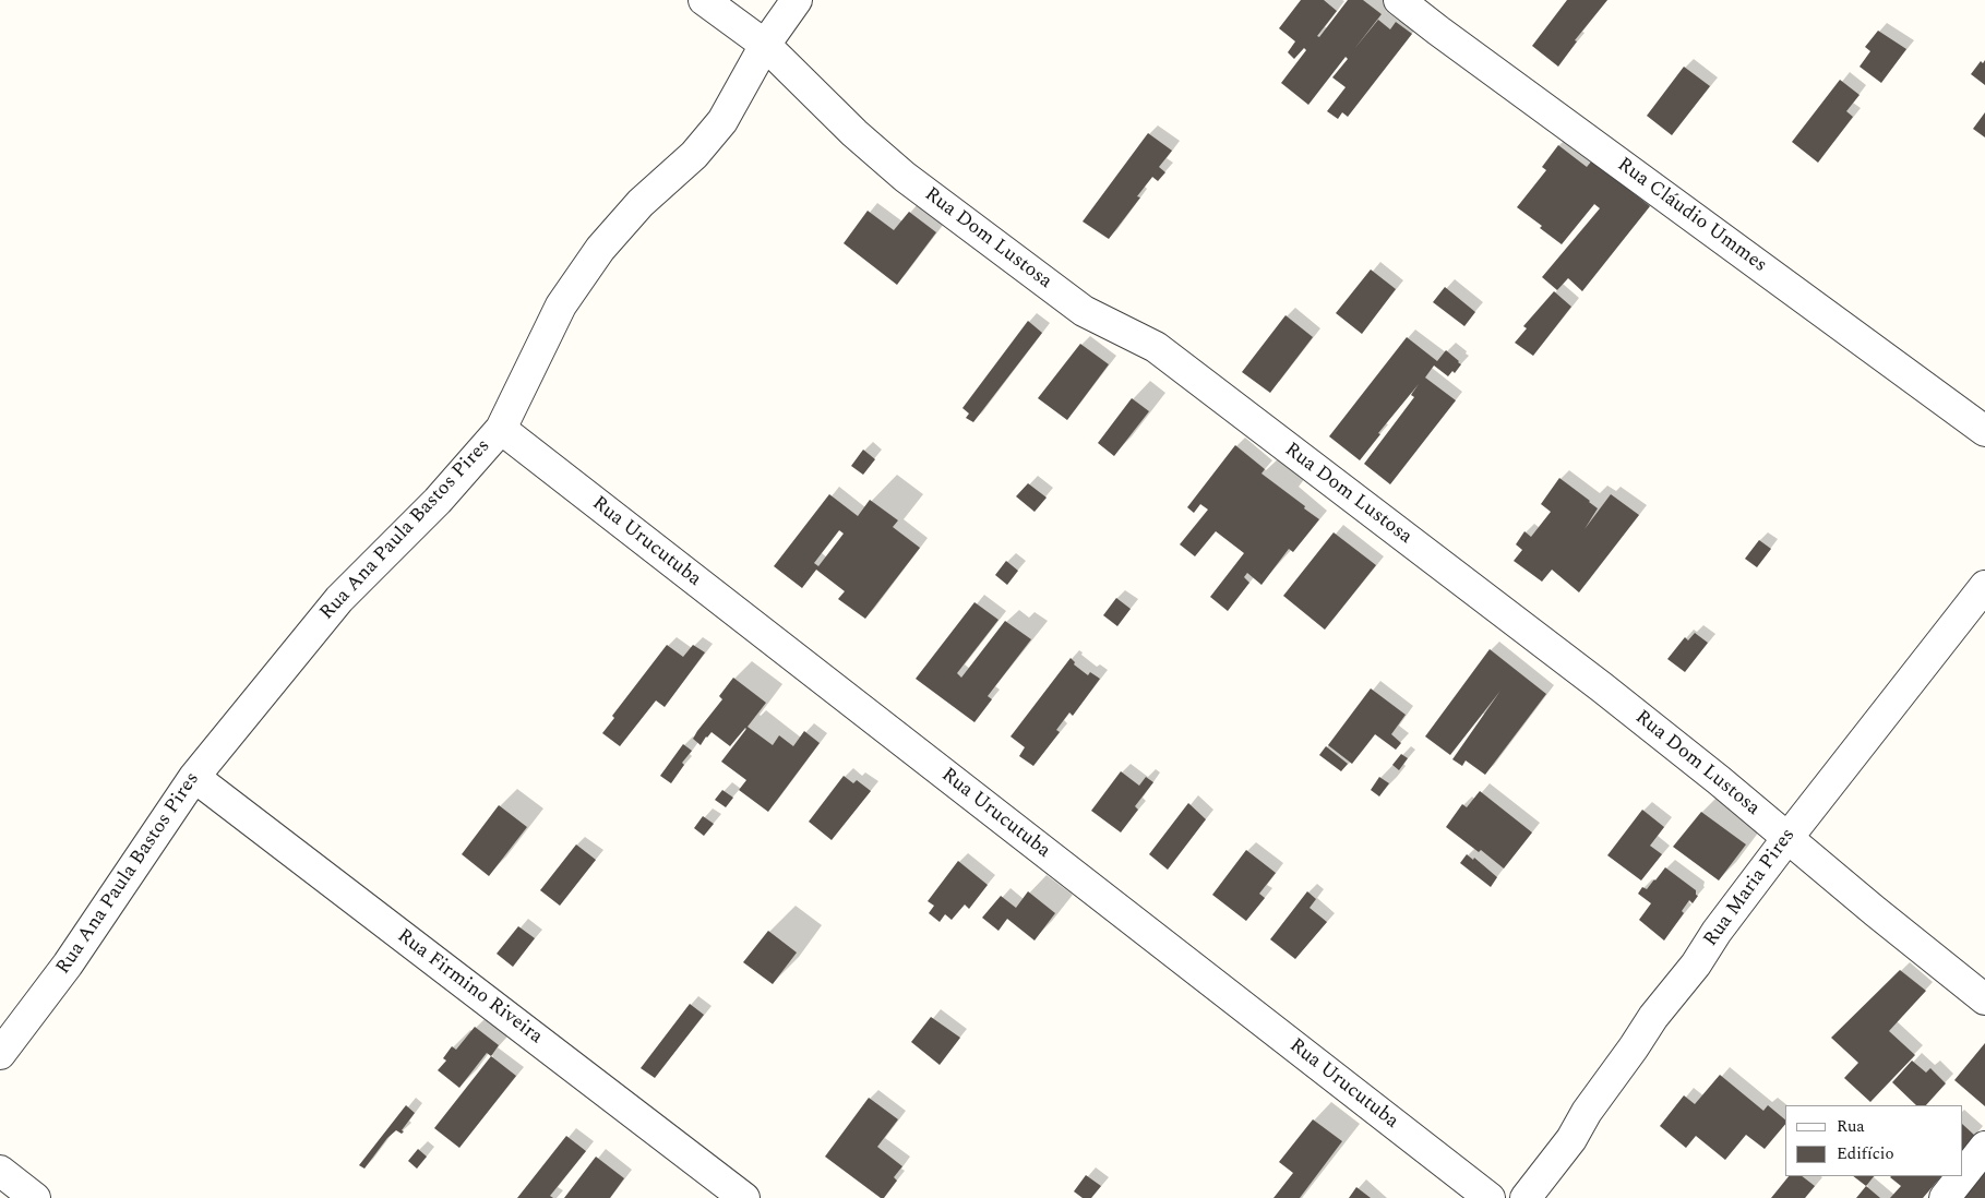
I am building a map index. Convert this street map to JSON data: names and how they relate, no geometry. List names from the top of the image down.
{
  "streets": {
    "street": [
      "Rua Cláudio Ummes",
      "Rua Dom Lustosa",
      "Rua Ana Paula Bastos Pires",
      "Rua Urucutuba",
      "Rua Maria Pires",
      "Rua Firmino Riveira"
    ]
  },
  "crossings": [
    ["Rua Dom Lustosa", "Rua Ana Paula Bastos Pires"],
    ["Rua Dom Lustosa", "Rua Maria Pires"],
    ["Rua Ana Paula Bastos Pires", "Rua Urucutuba"],
    ["Rua Ana Paula Bastos Pires", "Rua Firmino Riveira"]
  ],
  "legend": ["Rua", "Edifício"]
}
